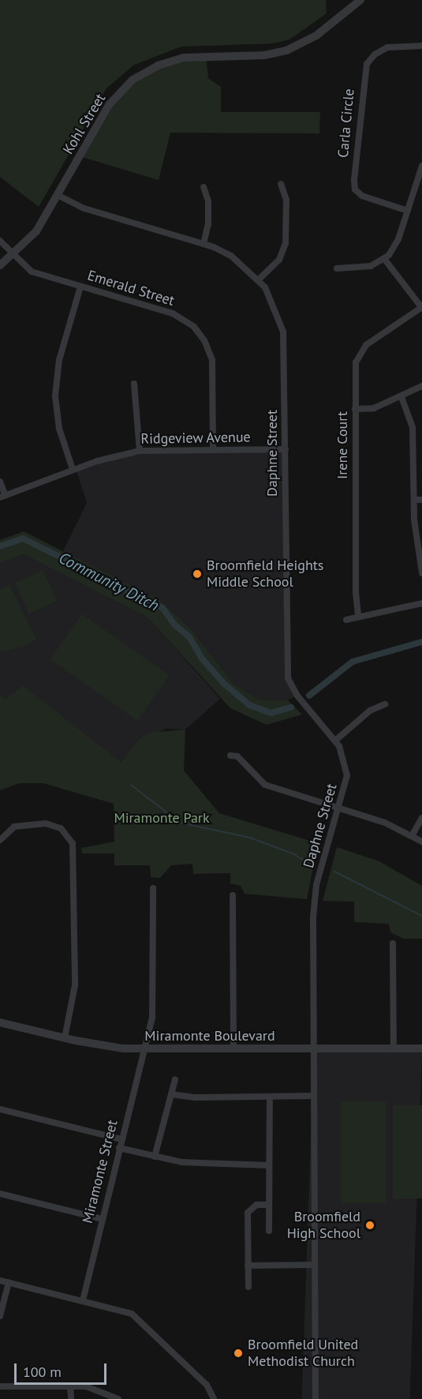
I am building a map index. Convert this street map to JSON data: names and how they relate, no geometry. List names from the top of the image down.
{
  "streets": {
    "street": [
      "Carla Circle",
      "Kohl Street",
      "Emerald Street",
      "Ridgeview Avenue",
      "Irene Court",
      "Daphne Street",
      "Miramonte Boulevard",
      "Miramonte Street"
    ]
  },
  "crossings": [
    ["Kohl Street", "Emerald Street"],
    ["Kohl Street", "Daphne Street"],
    ["Emerald Street", "Ridgeview Avenue"],
    ["Ridgeview Avenue", "Daphne Street"],
    ["Daphne Street", "Miramonte Boulevard"],
    ["Miramonte Boulevard", "Miramonte Street"]
  ],
  "water": ["Community Ditch"],
  "parks": ["Miramonte Park"],
  "places": ["Broomfield Heights Middle School", "Broomfield High School", "Broomfield United Methodist Church"],
  "scale_bar": "100 m"
}
